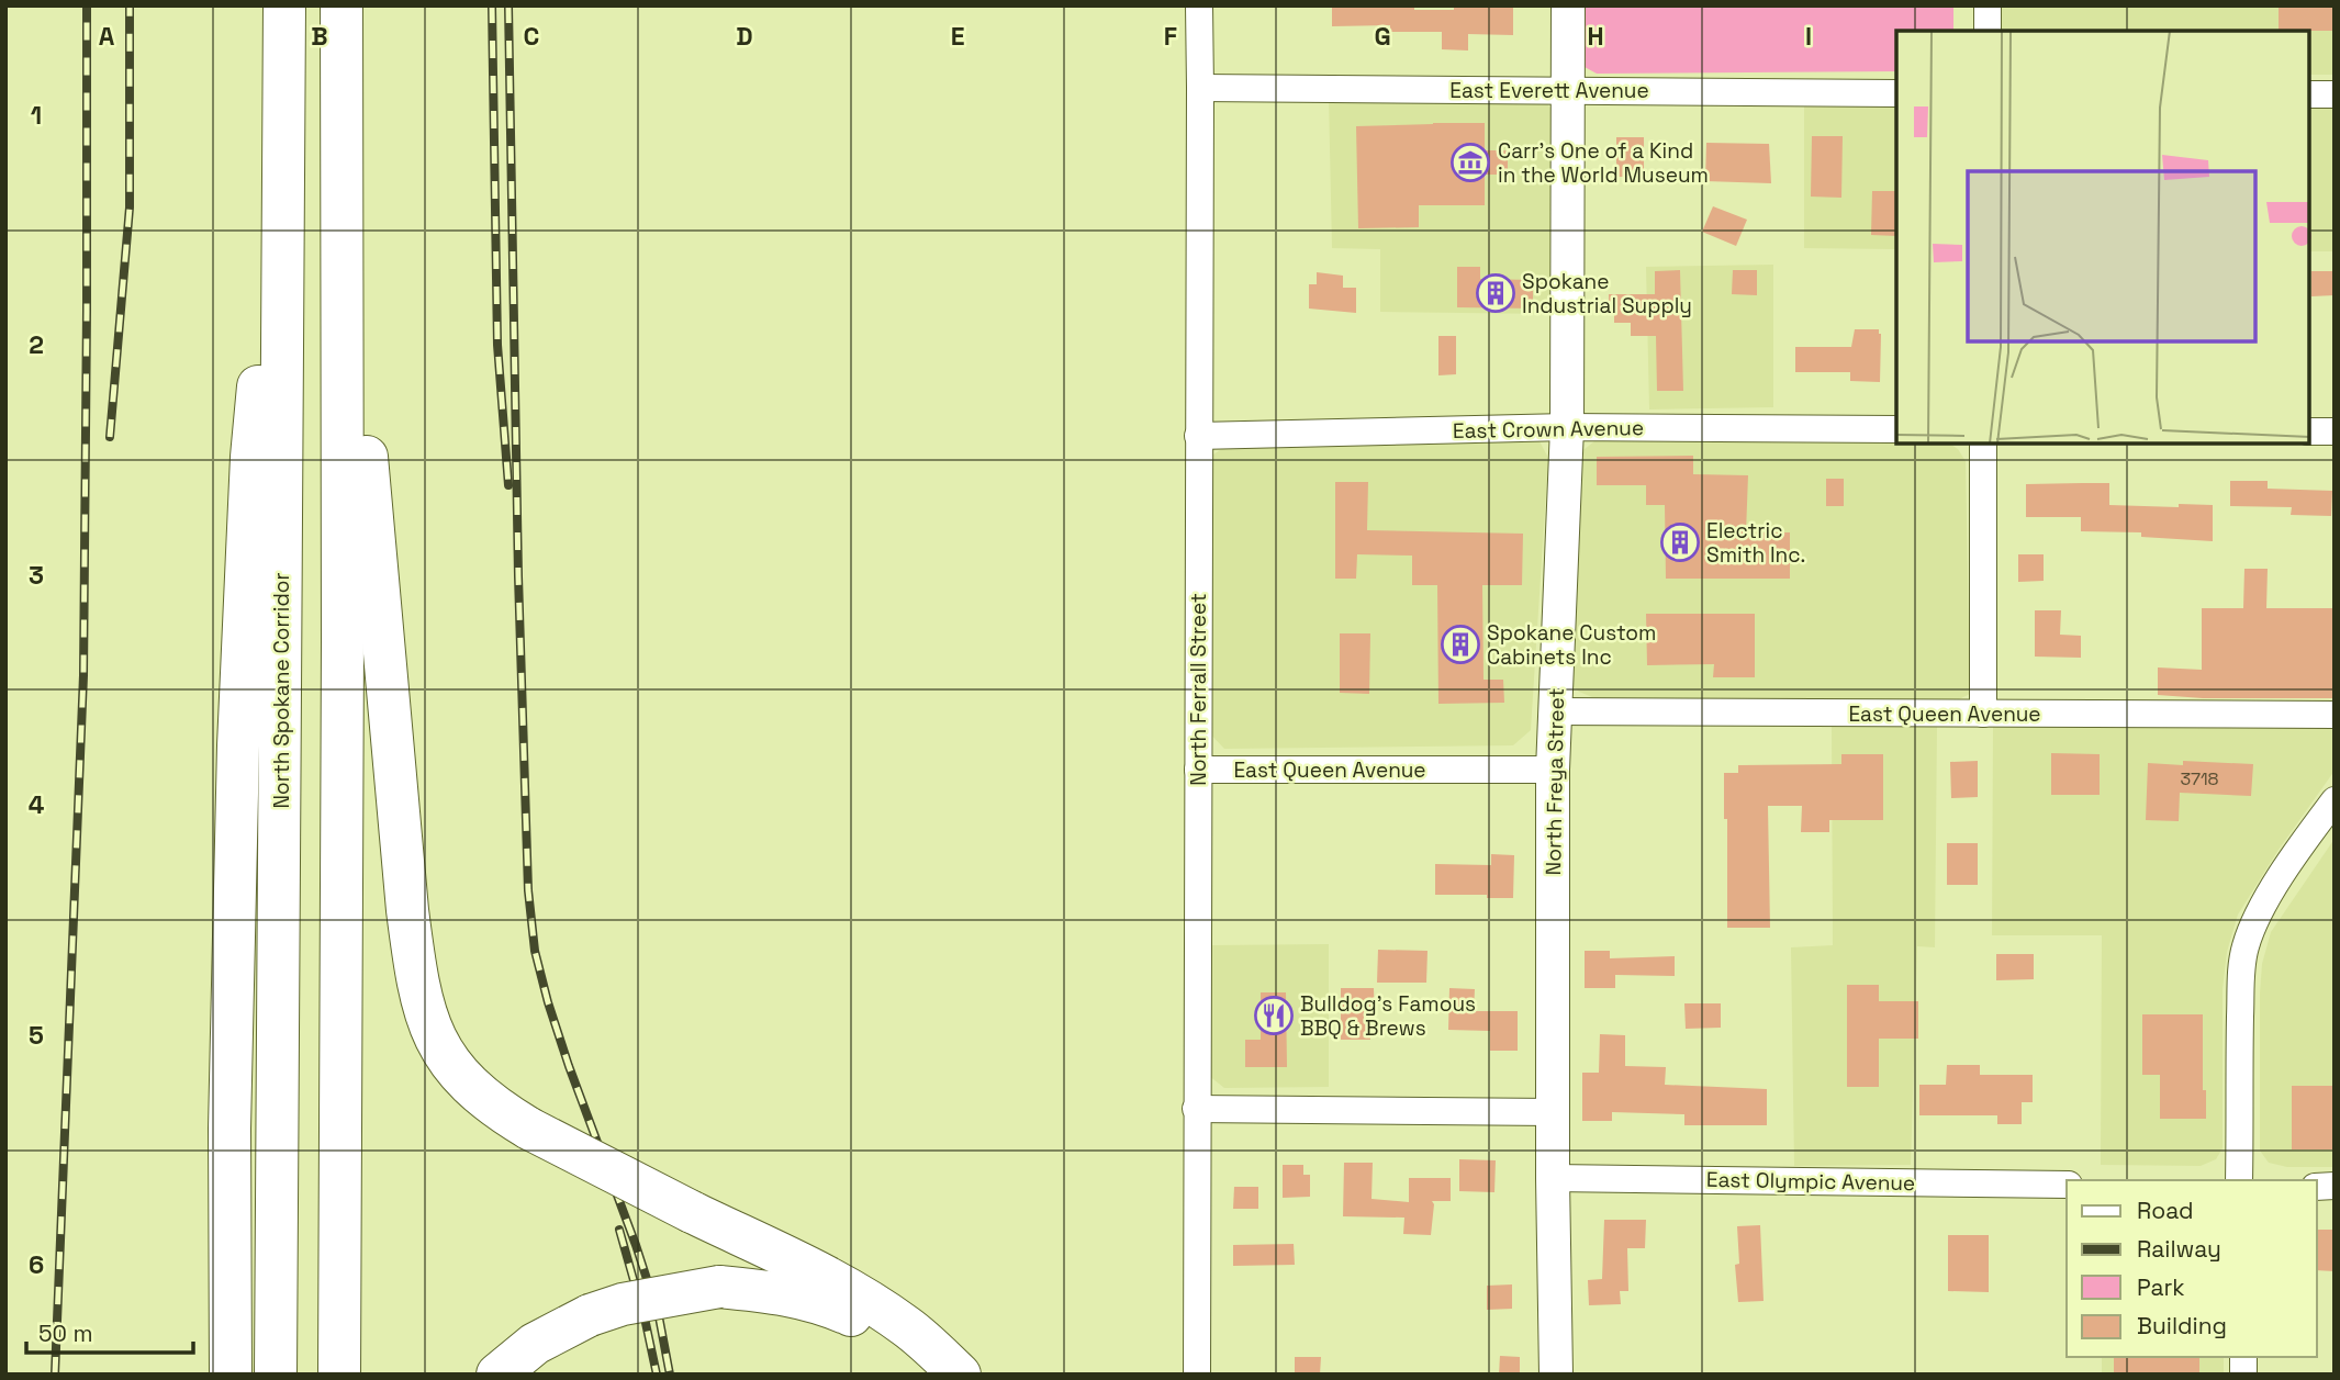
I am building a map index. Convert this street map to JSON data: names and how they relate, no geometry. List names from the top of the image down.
{
  "streets": {
    "highway": ["North Spokane Corridor"],
    "street": [
      "East Everett Avenue",
      "East Crown Avenue",
      "North Ferrall Street",
      "East Queen Avenue",
      "North Freya Street",
      "East Olympic Avenue"
    ]
  },
  "crossings": [
    ["East Everett Avenue", "North Ferrall Street"],
    ["East Everett Avenue", "North Freya Street"],
    ["East Crown Avenue", "North Ferrall Street"],
    ["East Crown Avenue", "North Freya Street"],
    ["North Ferrall Street", "East Queen Avenue"],
    ["East Queen Avenue", "North Freya Street"],
    ["North Freya Street", "East Olympic Avenue"]
  ],
  "places": {
    "museum": ["Carr's One of a Kind in the World Museum"],
    "building": ["Spokane Industrial Supply", "Electric Smith Inc.", "Spokane Custom Cabinets Inc"],
    "restaurant": ["Bulldog's Famous BBQ & Brews"]
  },
  "house_numbers": ["3718"],
  "legend": [
    "Road",
    "Railway",
    "Park",
    "Building"
  ],
  "scale_bar": "50 m",
  "grid": {
    "columns": [
      "A",
      "B",
      "C",
      "D",
      "E",
      "F",
      "G",
      "H",
      "I"
    ],
    "rows": [
      "1",
      "2",
      "3",
      "4",
      "5",
      "6"
    ]
  }
}
